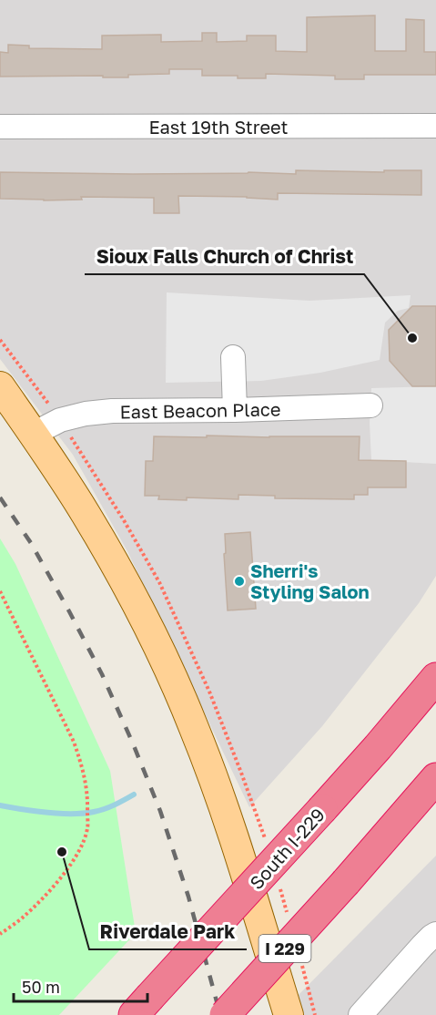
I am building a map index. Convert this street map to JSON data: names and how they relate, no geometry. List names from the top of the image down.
{
  "streets": {
    "highway": ["South I-229", "I 229"],
    "street": ["East 19th Street", "East Beacon Place"]
  },
  "places": ["Sioux Falls Church of Christ", "Sherri's Styling Salon", "Riverdale Park"],
  "scale_bar": "50 m"
}
